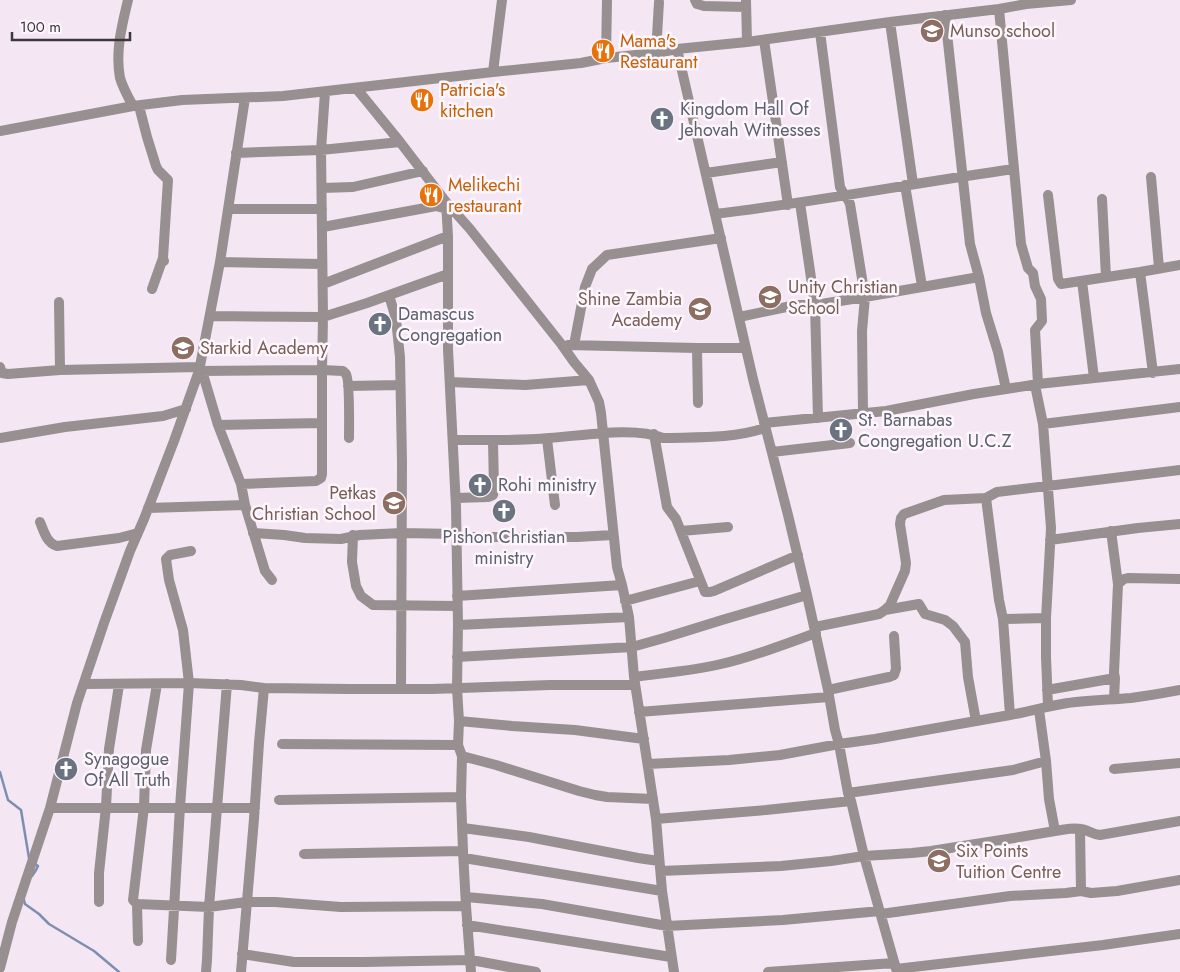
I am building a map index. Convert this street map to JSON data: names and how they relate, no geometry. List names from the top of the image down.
{
  "places": {
    "school or university": [
      "Munso school",
      "Unity Christian School",
      "Shine Zambia Academy",
      "Starkid Academy",
      "Petkas Christian School",
      "Six Points Tuition Centre"
    ],
    "restaurant": ["Mama's Restaurant", "Patricia's kitchen", "Melikechi restaurant"],
    "church": [
      "Kingdom Hall Of Jehovah Witnesses",
      "Damascus Congregation",
      "St. Barnabas Congregation U.C.Z",
      "Rohi ministry",
      "Pishon Christian ministry",
      "Synagogue Of All Truth"
    ]
  },
  "scale_bar": "100 m"
}
